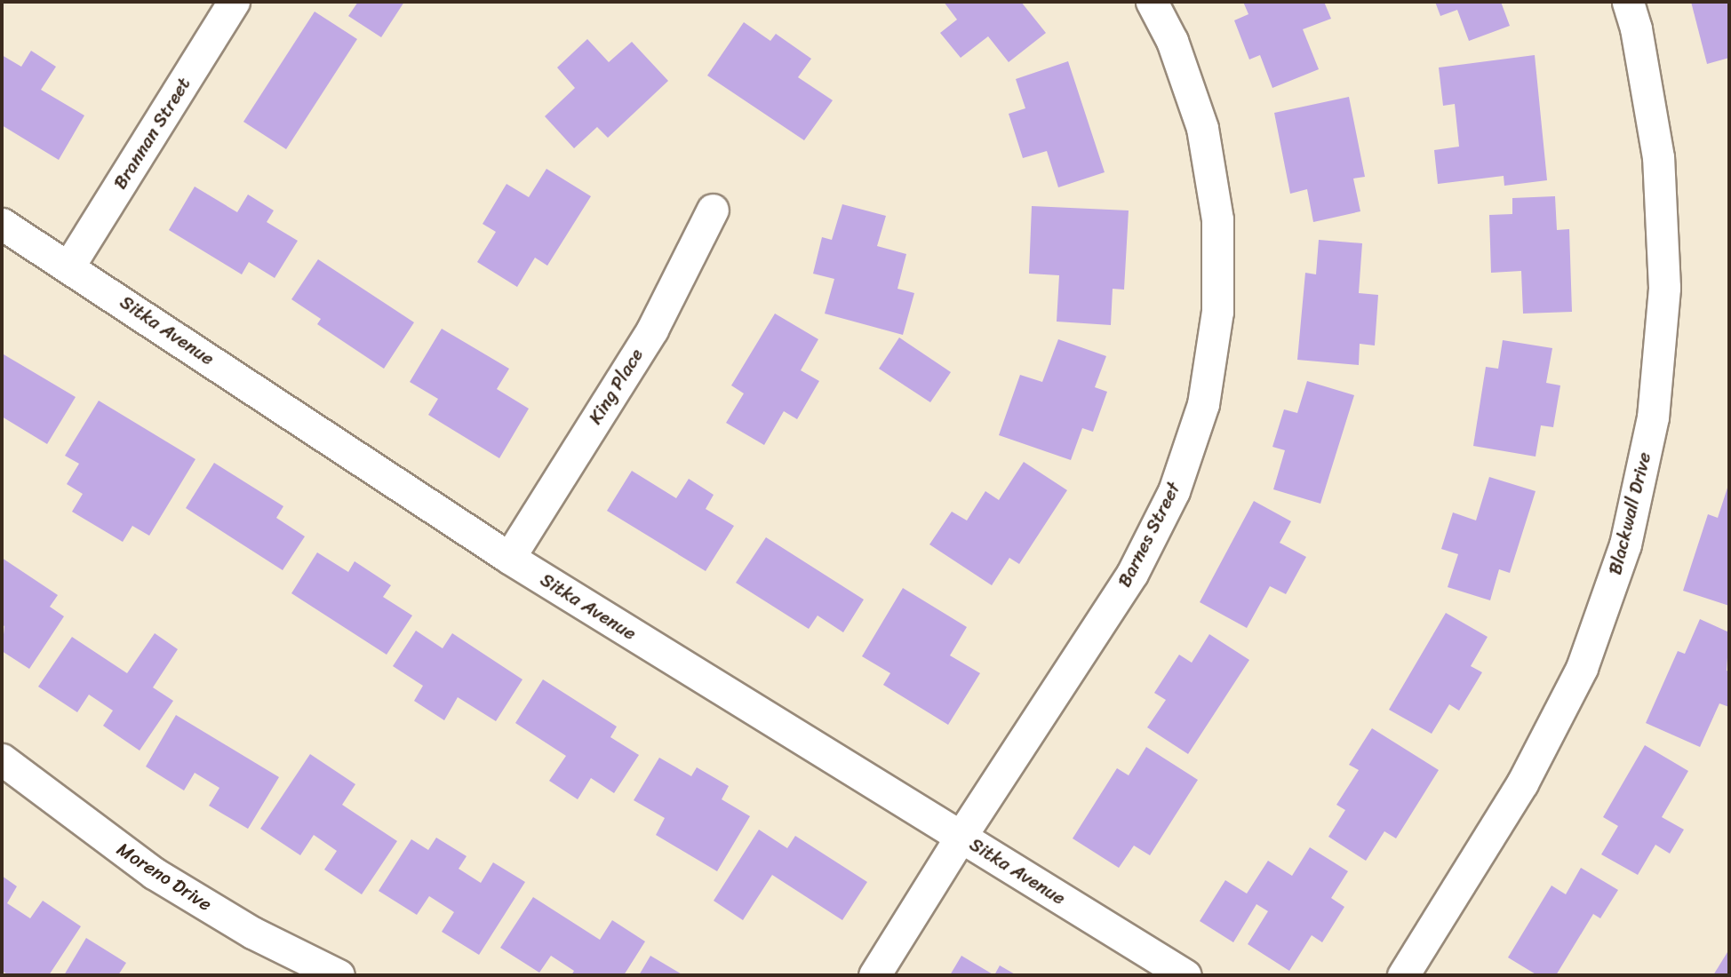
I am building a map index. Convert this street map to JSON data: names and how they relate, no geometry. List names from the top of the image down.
{
  "streets": {
    "street": [
      "Brannan Street",
      "Sitka Avenue",
      "King Place",
      "Blackwall Drive",
      "Barnes Street",
      "Moreno Drive"
    ]
  },
  "crossings": [
    ["Brannan Street", "Sitka Avenue"],
    ["Sitka Avenue", "King Place"],
    ["Sitka Avenue", "Barnes Street"]
  ]
}
